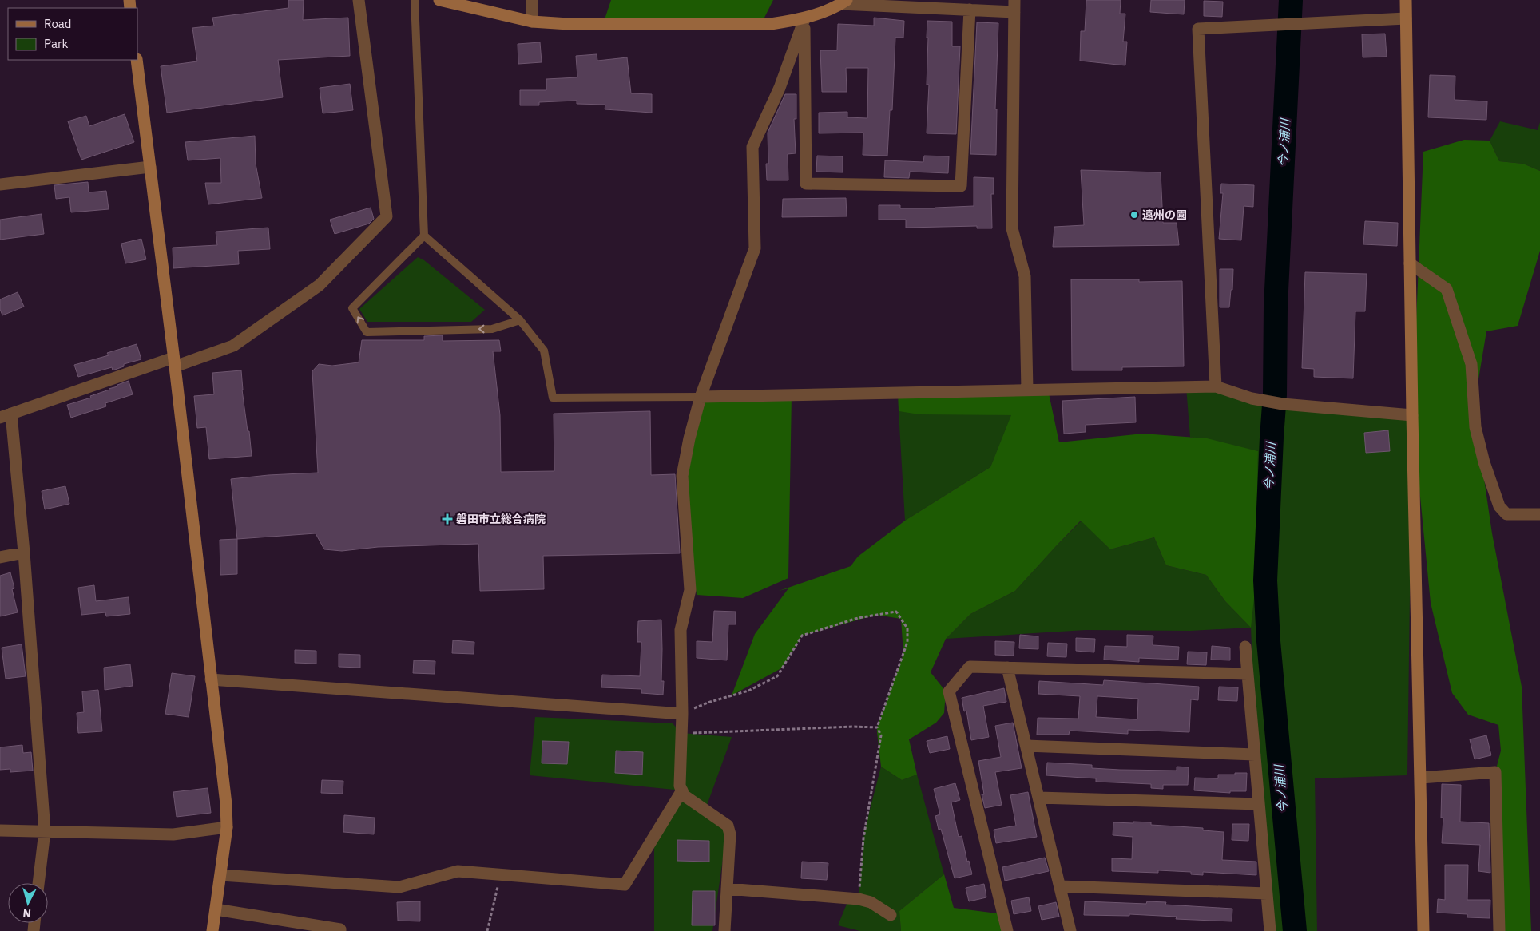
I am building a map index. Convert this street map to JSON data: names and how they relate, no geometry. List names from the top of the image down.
{
  "water": ["今ノ浦川"],
  "places": {
    "other": ["遠州の園"],
    "health": ["磐田市立総合病院"]
  },
  "legend": ["Road", "Park"],
  "north": "bottom"
}
